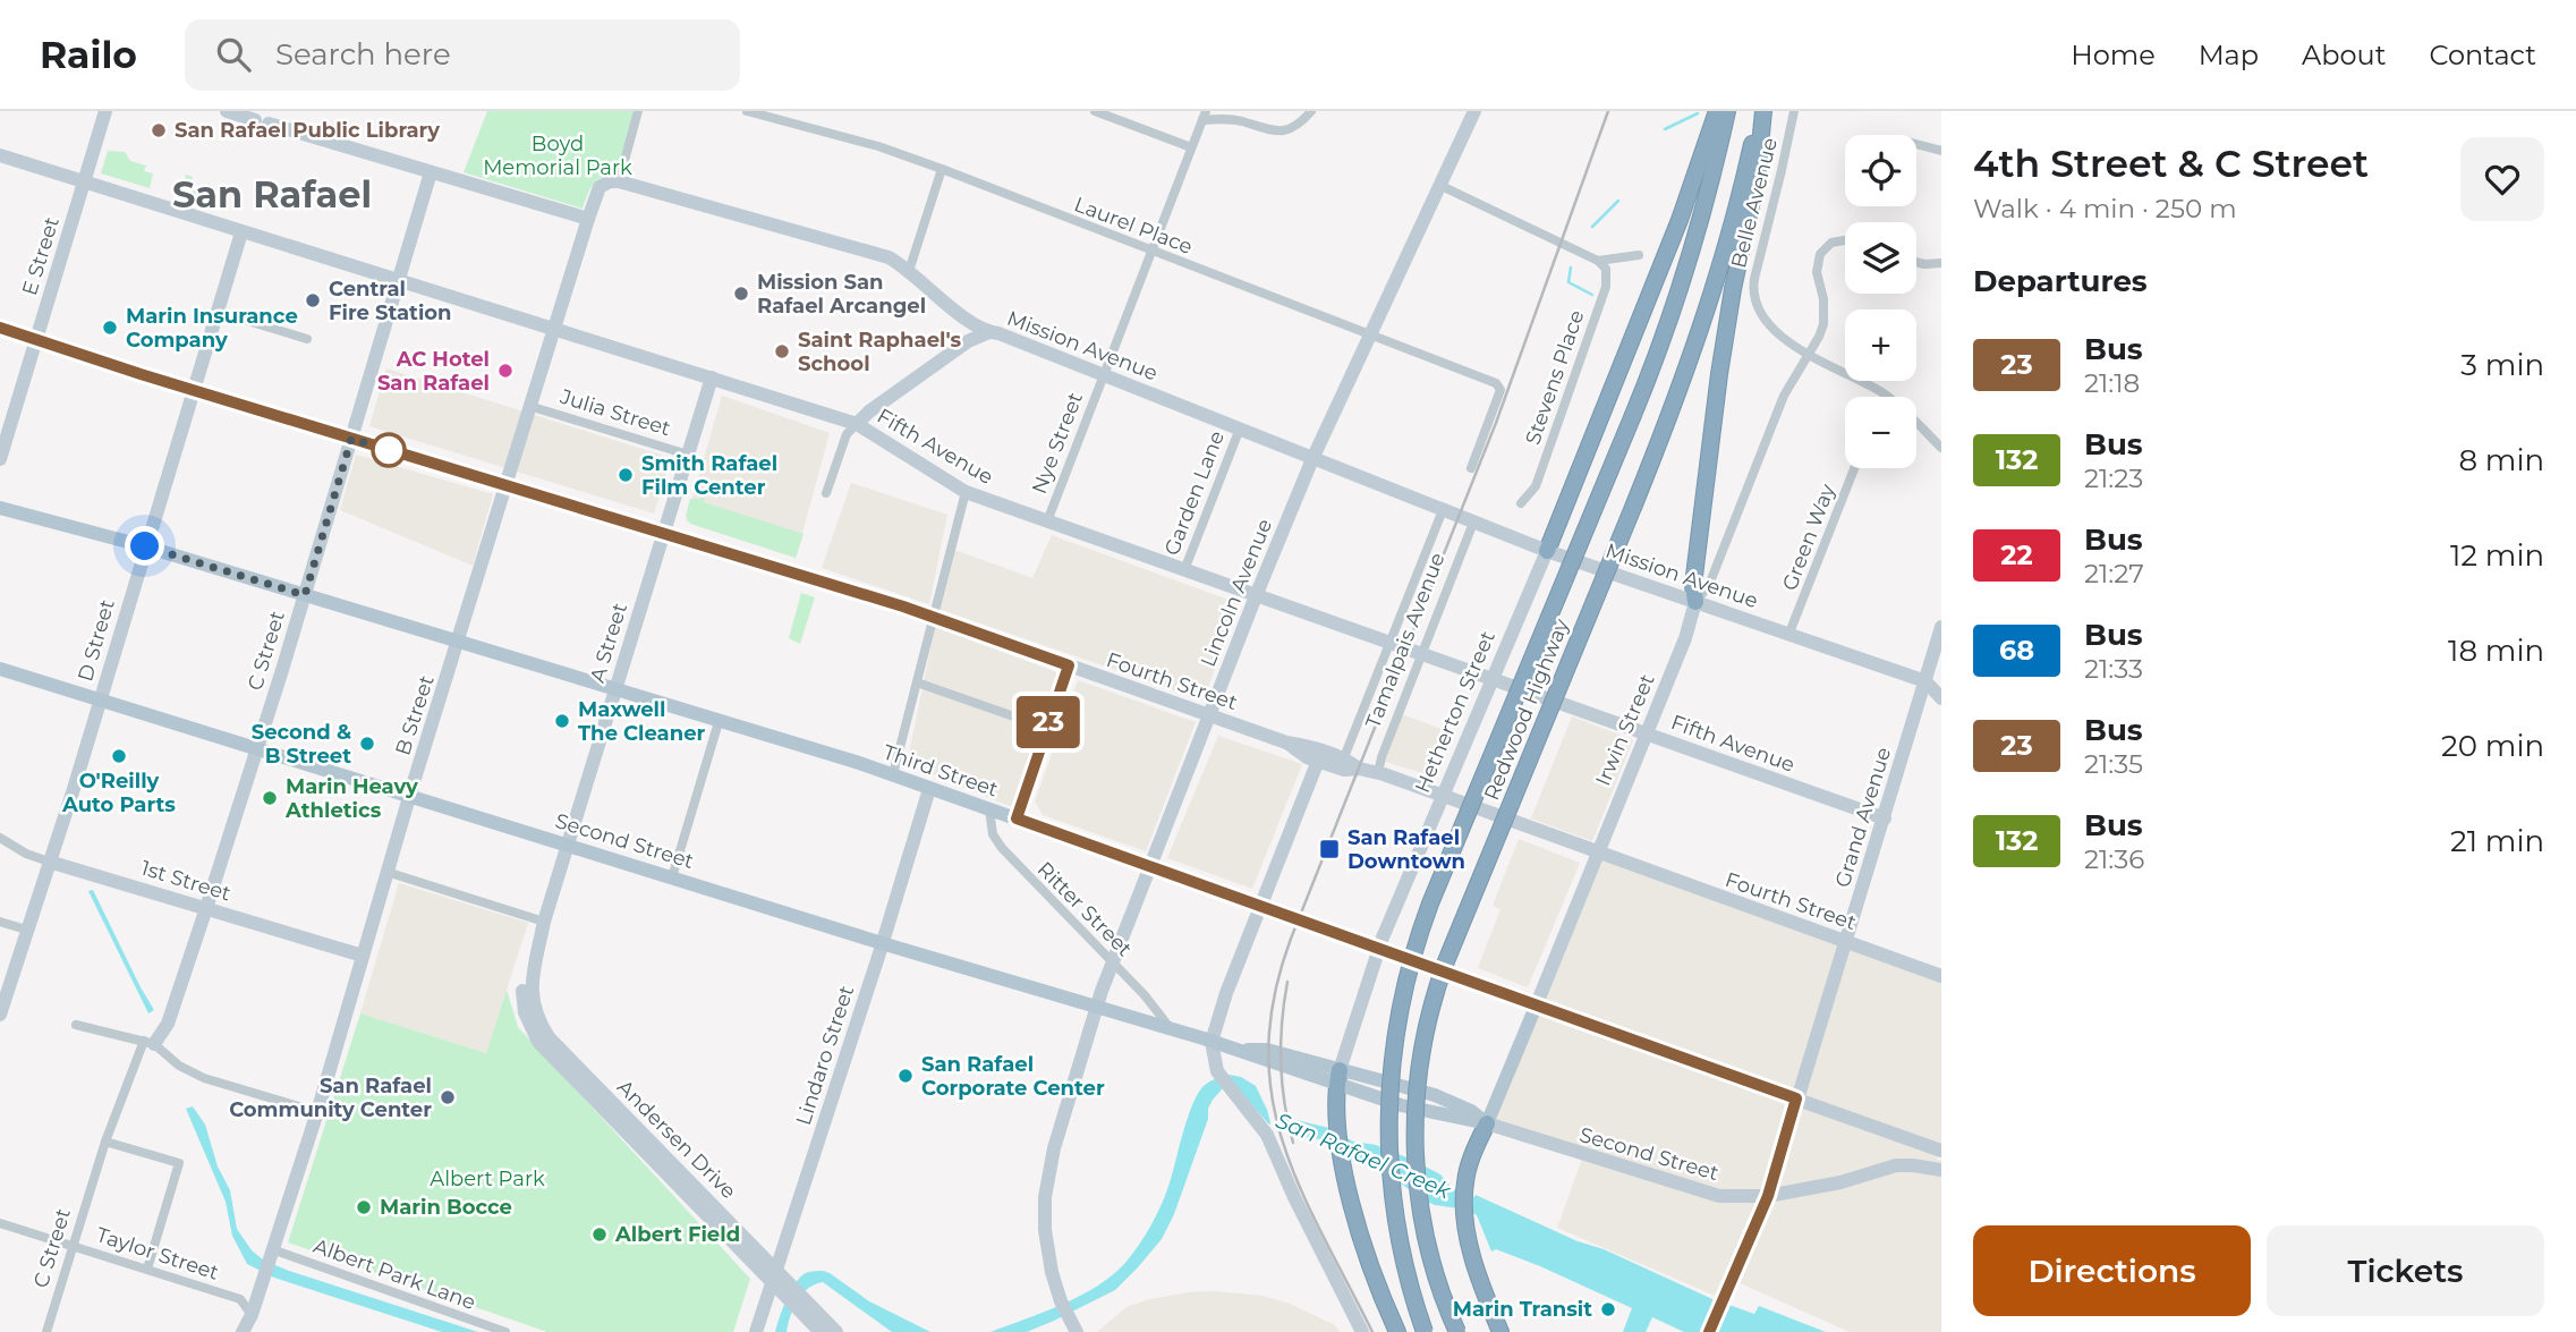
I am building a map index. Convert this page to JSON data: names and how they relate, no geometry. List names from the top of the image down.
{
  "streets": {
    "highway": ["Redwood Highway"],
    "main road": ["Irwin Street", "Third Street", "Second Street"],
    "street": [
      "Belle Avenue",
      "Laurel Place",
      "E Street",
      "Mission Avenue",
      "Stevens Place",
      "Julia Street",
      "Nye Street",
      "Fifth Avenue",
      "Garden Lane",
      "Green Way",
      "Lincoln Avenue",
      "D Street",
      "Tamalpais Avenue",
      "A Street",
      "C Street",
      "Fourth Street",
      "Hetherton Street",
      "B Street",
      "Grand Avenue",
      "1st Street",
      "Ritter Street",
      "Lindaro Street",
      "Andersen Drive",
      "Taylor Street",
      "Albert Park Lane"
    ]
  },
  "crossings": [
    ["Belle Avenue", "Irwin Street"],
    ["Laurel Place", "Nye Street"],
    ["Laurel Place", "Lincoln Avenue"],
    ["E Street", "Fifth Avenue"],
    ["E Street", "Fourth Street"],
    ["Mission Avenue", "Nye Street"],
    ["Mission Avenue", "Garden Lane"],
    ["Mission Avenue", "Green Way"],
    ["Mission Avenue", "Lincoln Avenue"],
    ["Mission Avenue", "Tamalpais Avenue"],
    ["Mission Avenue", "Hetherton Street"],
    ["Mission Avenue", "Irwin Street"],
    ["Mission Avenue", "Grand Avenue"],
    ["Julia Street", "A Street"],
    ["Julia Street", "B Street"],
    ["Nye Street", "Fifth Avenue"],
    ["Fifth Avenue", "Garden Lane"],
    ["Fifth Avenue", "Lincoln Avenue"],
    ["Fifth Avenue", "D Street"],
    ["Fifth Avenue", "Tamalpais Avenue"],
    ["Fifth Avenue", "A Street"],
    ["Fifth Avenue", "C Street"],
    ["Fifth Avenue", "Hetherton Street"],
    ["Fifth Avenue", "B Street"],
    ["Fifth Avenue", "Irwin Street"],
    ["Fifth Avenue", "Grand Avenue"],
    ["Lincoln Avenue", "Fourth Street"],
    ["Lincoln Avenue", "Third Street"],
    ["Lincoln Avenue", "Second Street"],
    ["Lincoln Avenue", "Ritter Street"],
    ["D Street", "Fourth Street"],
    ["D Street", "Third Street"],
    ["D Street", "Second Street"],
    ["D Street", "1st Street"],
    ["Tamalpais Avenue", "Fourth Street"],
    ["A Street", "Fourth Street"],
    ["A Street", "Third Street"],
    ["A Street", "Second Street"],
    ["A Street", "Andersen Drive"],
    ["C Street", "Fourth Street"],
    ["C Street", "Third Street"],
    ["C Street", "Second Street"],
    ["C Street", "1st Street"],
    ["C Street", "Taylor Street"],
    ["Fourth Street", "Hetherton Street"],
    ["Fourth Street", "B Street"],
    ["Fourth Street", "Irwin Street"],
    ["Fourth Street", "Grand Avenue"],
    ["Hetherton Street", "Third Street"],
    ["Hetherton Street", "Second Street"],
    ["B Street", "Third Street"],
    ["B Street", "Second Street"],
    ["B Street", "1st Street"],
    ["B Street", "Taylor Street"],
    ["B Street", "Albert Park Lane"],
    ["Irwin Street", "Third Street"],
    ["Irwin Street", "Second Street"],
    ["Third Street", "Grand Avenue"],
    ["Third Street", "Ritter Street"],
    ["Third Street", "Lindaro Street"],
    ["Grand Avenue", "Second Street"],
    ["Second Street", "Ritter Street"],
    ["Second Street", "Lindaro Street"],
    ["Lindaro Street", "Andersen Drive"]
  ],
  "districts": ["San Rafael"],
  "water": ["San Rafael Creek"],
  "parks": ["Boyd Memorial Park", "Albert Park"],
  "places": {
    "other": [
      "San Rafael Public Library",
      "Mission San Rafael Arcangel",
      "Central Fire Station",
      "Marin Insurance Company",
      "Saint Raphael's School",
      "AC Hotel San Rafael",
      "Smith Rafael Film Center",
      "Maxwell The Cleaner",
      "Second & B Street",
      "O'Reilly Auto Parts",
      "Marin Heavy Athletics",
      "San Rafael Corporate Center",
      "San Rafael Community Center",
      "Marin Bocce",
      "Albert Field",
      "Marin Transit"
    ],
    "transit": ["San Rafael Downtown"]
  },
  "lines": ["bus line 23"],
  "page": {
    "header": "Railo",
    "search": "Search here",
    "nav": [
      "Home",
      "Map",
      "About",
      "Contact"
    ],
    "on_map": "23",
    "heading": [
      ["4th Street & C Street", "Walk · 4 min · 250 m"],
      "Departures"
    ],
    "map_buttons": ["+", "−"],
    "list": [
      {
        "mark": "23",
        "name": "Bus",
        "note": "21:18",
        "value": "3 min"
      },
      {
        "mark": "132",
        "name": "Bus",
        "note": "21:23",
        "value": "8 min"
      },
      {
        "mark": "22",
        "name": "Bus",
        "note": "21:27",
        "value": "12 min"
      },
      {
        "mark": "68",
        "name": "Bus",
        "note": "21:33",
        "value": "18 min"
      },
      {
        "mark": "23",
        "name": "Bus",
        "note": "21:35",
        "value": "20 min"
      },
      {
        "mark": "132",
        "name": "Bus",
        "note": "21:36",
        "value": "21 min"
      }
    ],
    "buttons": ["Directions", "Tickets"]
  }
}
